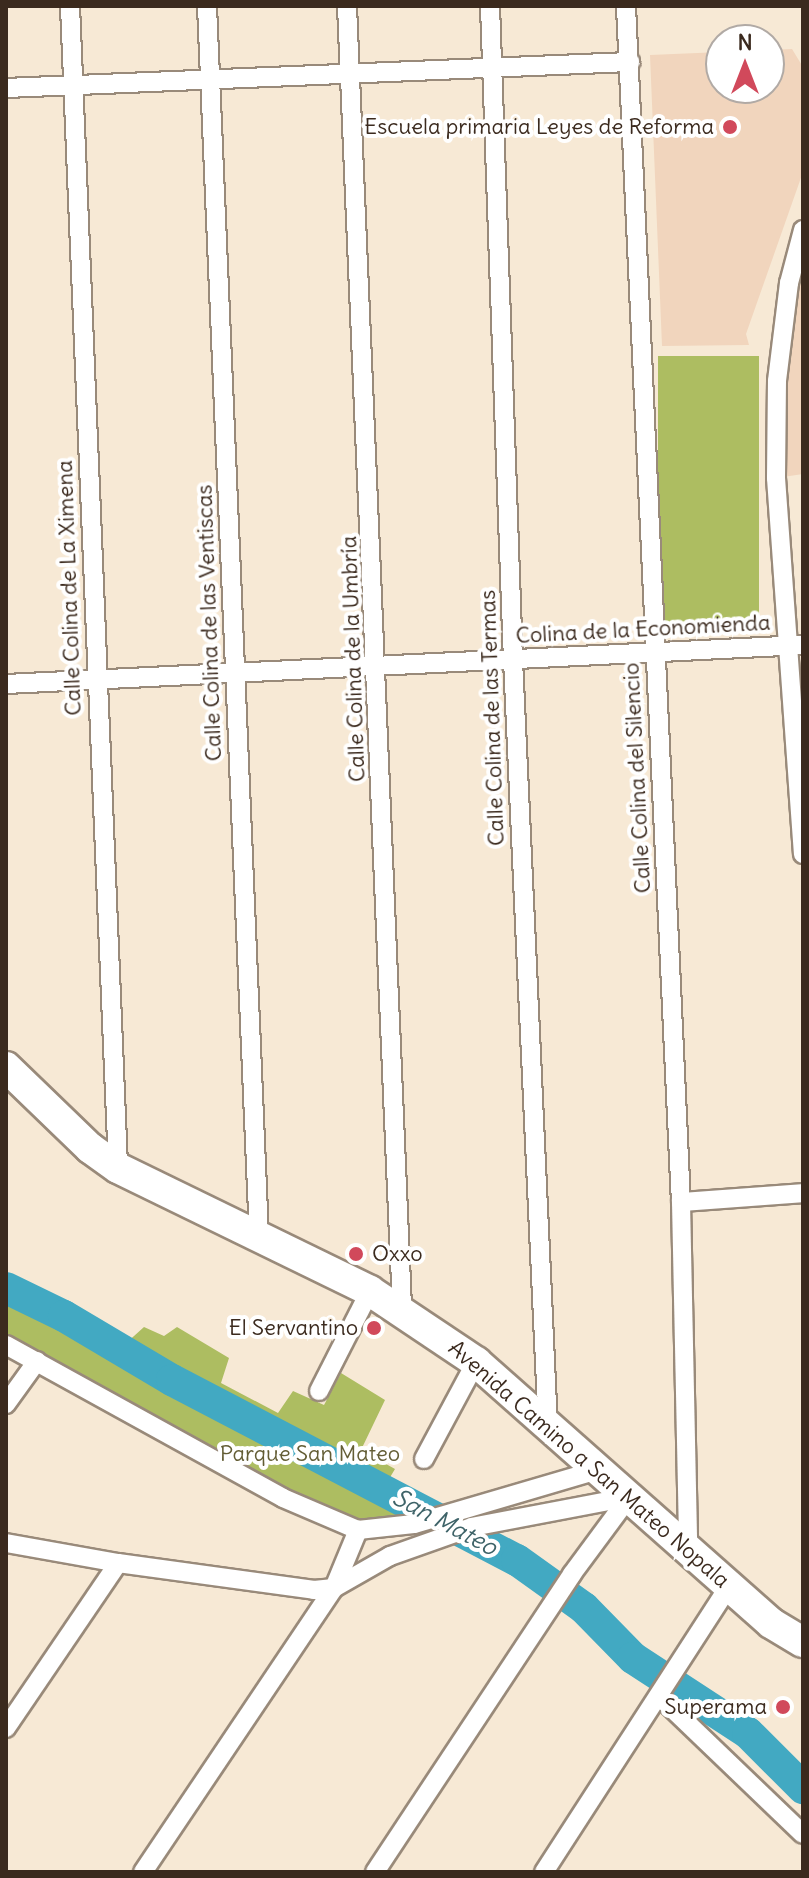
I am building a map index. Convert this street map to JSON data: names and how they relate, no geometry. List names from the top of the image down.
{
  "streets": {
    "main road": ["Avenida Camino a San Mateo Nopala"],
    "street": [
      "Calle Colina de La Ximena",
      "Calle Colina de las Ventiscas",
      "Colina de la Economienda",
      "Calle Colina de la Umbría",
      "Calle Colina de las Termas",
      "Calle Colina del Silencio"
    ]
  },
  "crossings": [
    ["Calle Colina de La Ximena", "Colina de la Economienda"],
    ["Calle Colina de La Ximena", "Avenida Camino a San Mateo Nopala"],
    ["Calle Colina de las Ventiscas", "Colina de la Economienda"],
    ["Calle Colina de las Ventiscas", "Avenida Camino a San Mateo Nopala"],
    ["Colina de la Economienda", "Calle Colina de la Umbría"],
    ["Colina de la Economienda", "Calle Colina de las Termas"],
    ["Colina de la Economienda", "Calle Colina del Silencio"],
    ["Calle Colina de la Umbría", "Avenida Camino a San Mateo Nopala"],
    ["Calle Colina de las Termas", "Avenida Camino a San Mateo Nopala"],
    ["Calle Colina del Silencio", "Avenida Camino a San Mateo Nopala"]
  ],
  "water": ["San Mateo"],
  "parks": ["Parque San Mateo"],
  "places": [
    "Escuela primaria Leyes de Reforma",
    "Oxxo",
    "El Servantino",
    "Superama"
  ],
  "north": "top"
}
